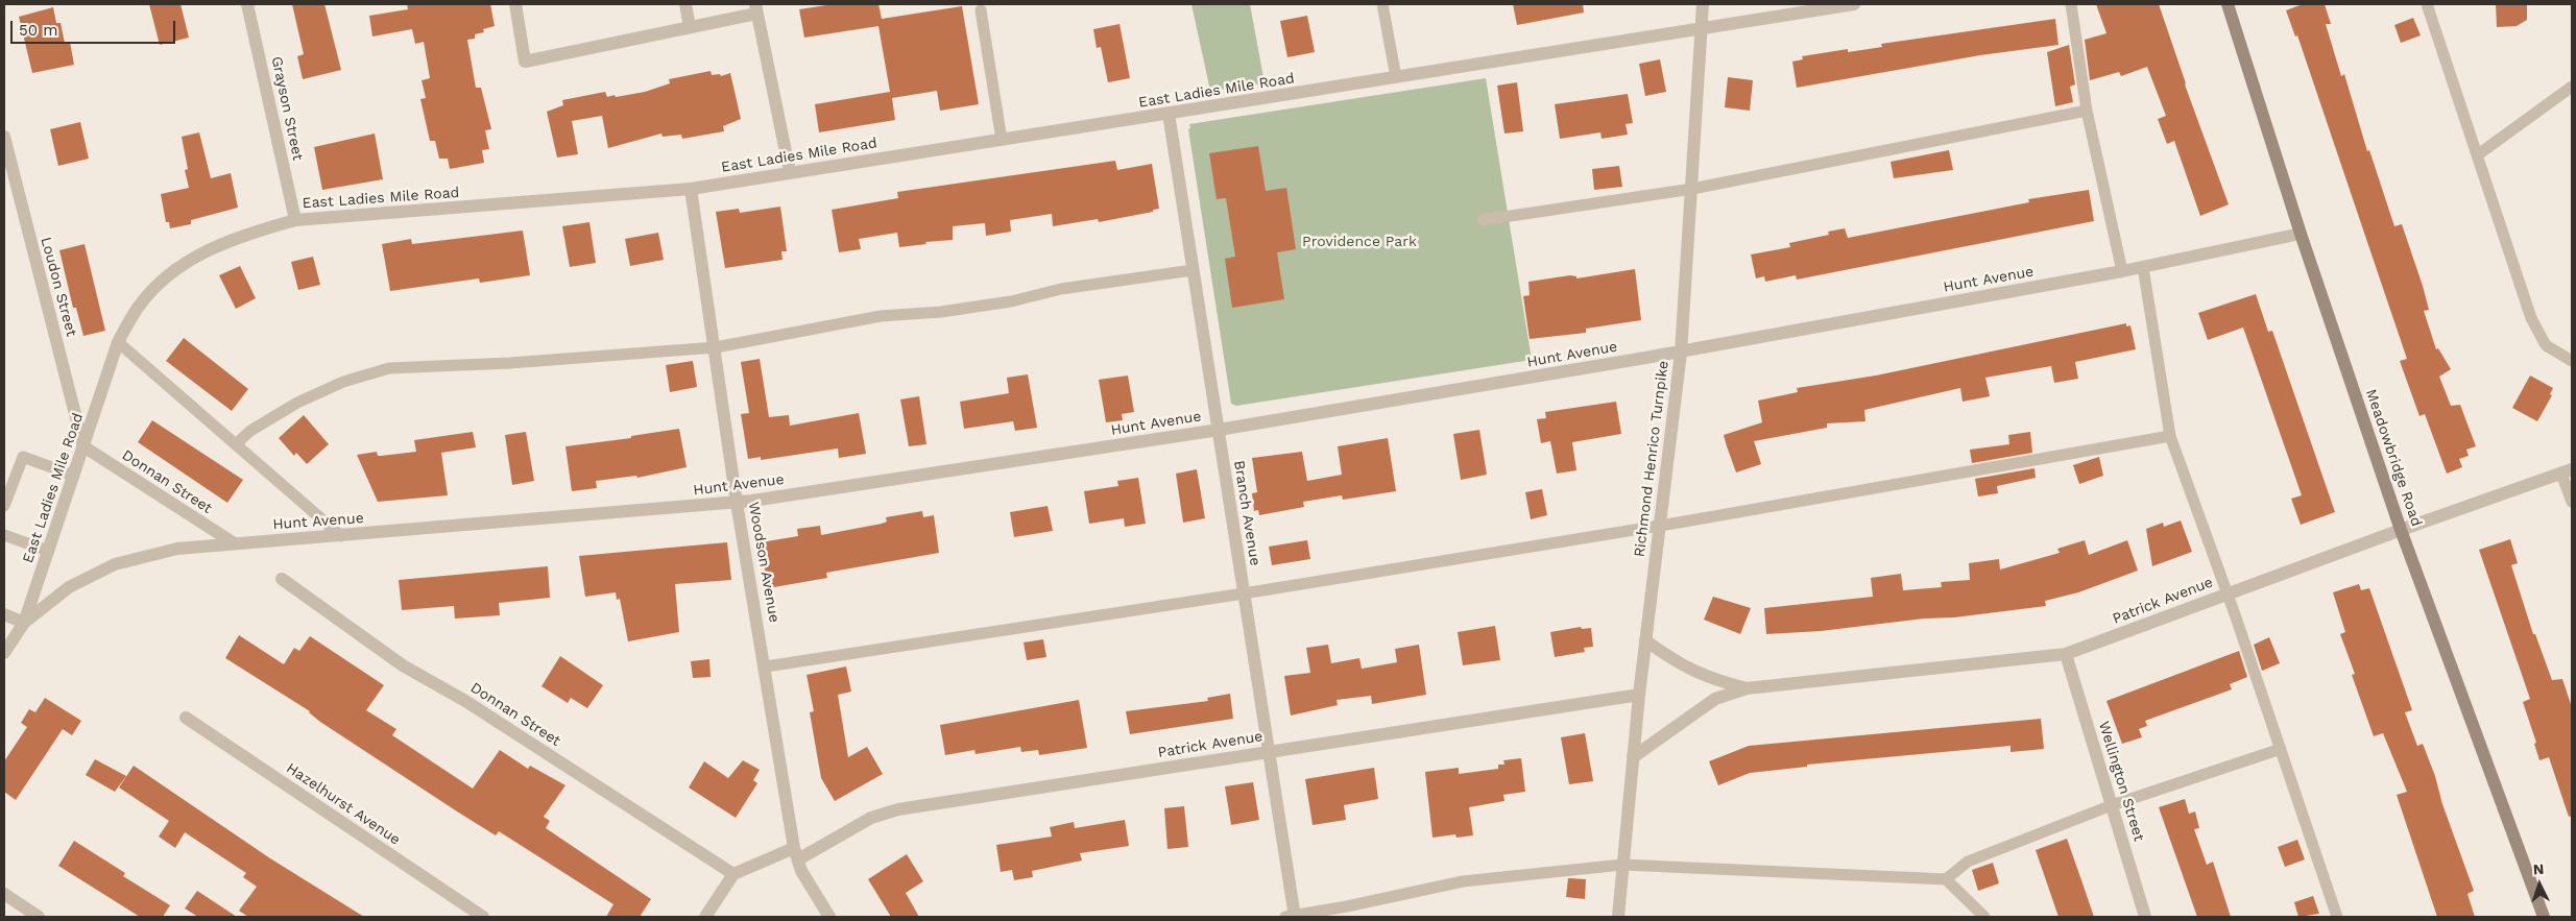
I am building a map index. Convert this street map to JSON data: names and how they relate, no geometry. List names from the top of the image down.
{
  "streets": {
    "main road": ["Meadowbridge Road"],
    "street": [
      "East Ladies Mile Road",
      "Grayson Street",
      "Hunt Avenue",
      "Loudon Street",
      "Richmond Henrico Turnpike",
      "Donnan Street",
      "Branch Avenue",
      "Woodson Avenue",
      "Patrick Avenue",
      "Wellington Street",
      "Hazelhurst Avenue"
    ]
  },
  "crossings": [
    ["East Ladies Mile Road", "Grayson Street"],
    ["East Ladies Mile Road", "Hunt Avenue"],
    ["East Ladies Mile Road", "Loudon Street"],
    ["East Ladies Mile Road", "Richmond Henrico Turnpike"],
    ["East Ladies Mile Road", "Donnan Street"],
    ["East Ladies Mile Road", "Branch Avenue"],
    ["East Ladies Mile Road", "Woodson Avenue"],
    ["Hunt Avenue", "Meadowbridge Road"],
    ["Hunt Avenue", "Richmond Henrico Turnpike"],
    ["Hunt Avenue", "Donnan Street"],
    ["Hunt Avenue", "Branch Avenue"],
    ["Hunt Avenue", "Woodson Avenue"],
    ["Loudon Street", "Donnan Street"],
    ["Meadowbridge Road", "Patrick Avenue"],
    ["Richmond Henrico Turnpike", "Patrick Avenue"],
    ["Donnan Street", "Patrick Avenue"],
    ["Branch Avenue", "Patrick Avenue"],
    ["Woodson Avenue", "Patrick Avenue"],
    ["Patrick Avenue", "Wellington Street"]
  ],
  "parks": ["Providence Park"],
  "scale_bar": "50 m",
  "north": "top"
}
